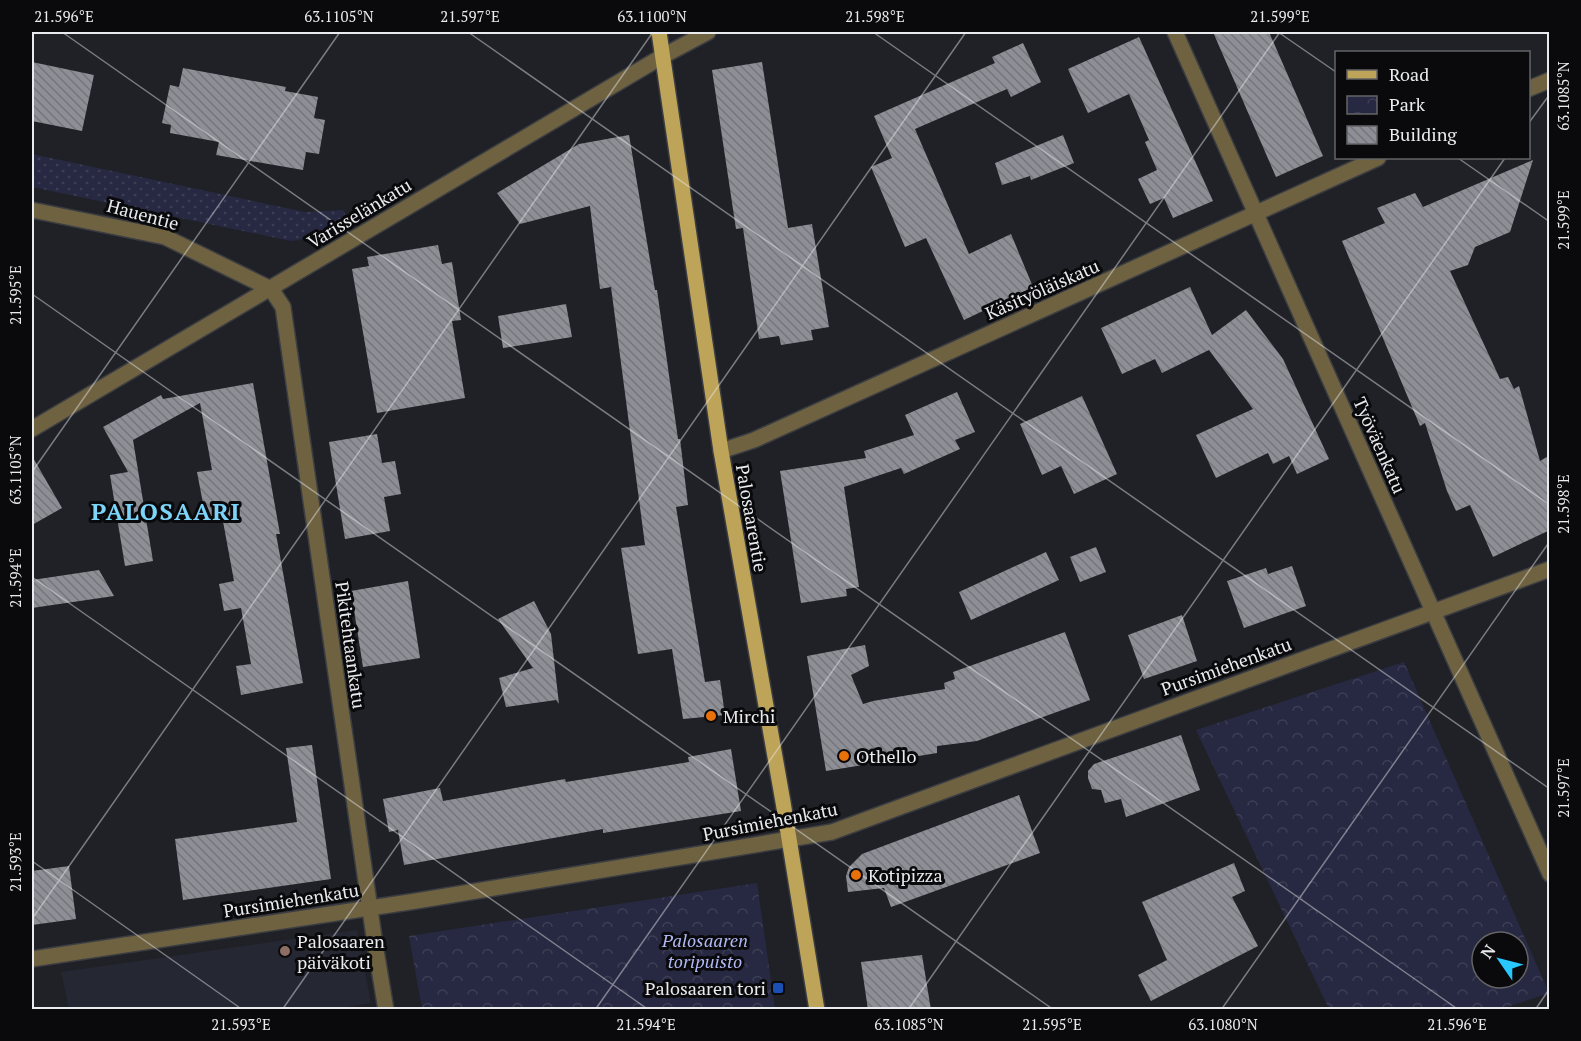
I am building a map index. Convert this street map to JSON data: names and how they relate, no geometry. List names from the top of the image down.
{
  "streets": {
    "main road": ["Palosaarentie"],
    "street": [
      "Varisselänkatu",
      "Hauentie",
      "Käsityöläiskatu",
      "Työväenkatu",
      "Pikitehtaankatu",
      "Pursimiehenkatu"
    ]
  },
  "crossings": [
    ["Varisselänkatu", "Hauentie"],
    ["Varisselänkatu", "Palosaarentie"],
    ["Varisselänkatu", "Pikitehtaankatu"],
    ["Hauentie", "Pikitehtaankatu"],
    ["Käsityöläiskatu", "Työväenkatu"],
    ["Käsityöläiskatu", "Palosaarentie"],
    ["Työväenkatu", "Pursimiehenkatu"],
    ["Palosaarentie", "Pursimiehenkatu"],
    ["Pikitehtaankatu", "Pursimiehenkatu"]
  ],
  "districts": ["PALOSAARI"],
  "parks": ["Palosaaren toripuisto"],
  "places": {
    "other": [
      "Mirchi",
      "Othello",
      "Kotipizza",
      "Palosaaren päiväkoti"
    ],
    "transit": ["Palosaaren tori"]
  },
  "legend": ["Road", "Park", "Building"],
  "north": "top left",
  "coordinates": [
    "21.596°E",
    "63.1105°N",
    "21.597°E",
    "63.1100°N",
    "21.598°E",
    "21.599°E",
    "63.1085°N",
    "21.595°E",
    "21.594°E",
    "21.593°E",
    "63.1080°N"
  ]
}
